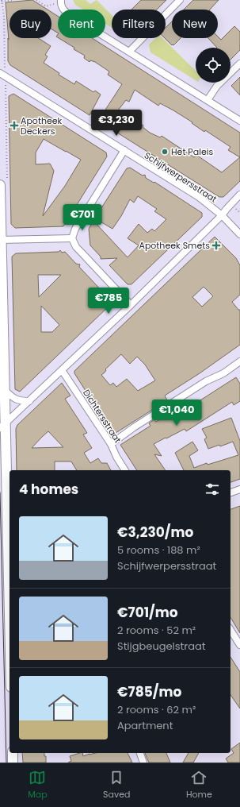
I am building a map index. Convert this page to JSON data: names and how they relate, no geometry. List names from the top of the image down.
{
  "streets": {
    "street": ["Schijfwerpersstraat", "Dichtersstraat"]
  },
  "places": {
    "health": ["Apotheek Deckers", "Apotheek Smets"],
    "other": ["Het Paleis"]
  },
  "page": {
    "chip": [
      "Buy",
      "Rent",
      "Filters",
      "New"
    ],
    "price": [
      "€3,230",
      "€701",
      "€785",
      "€1,040"
    ],
    "heading": "4 homes",
    "list": [
      {
        "name": "€3,230/mo",
        "note": "5 rooms · 188 m² · Schijfwerpersstraat"
      },
      {
        "name": "€701/mo",
        "note": "2 rooms · 52 m² · Stijgbeugelstraat"
      },
      {
        "name": "€785/mo",
        "note": "2 rooms · 62 m² · Apartment"
      }
    ],
    "tabs": ["Map", "Saved", "Home"]
  }
}
